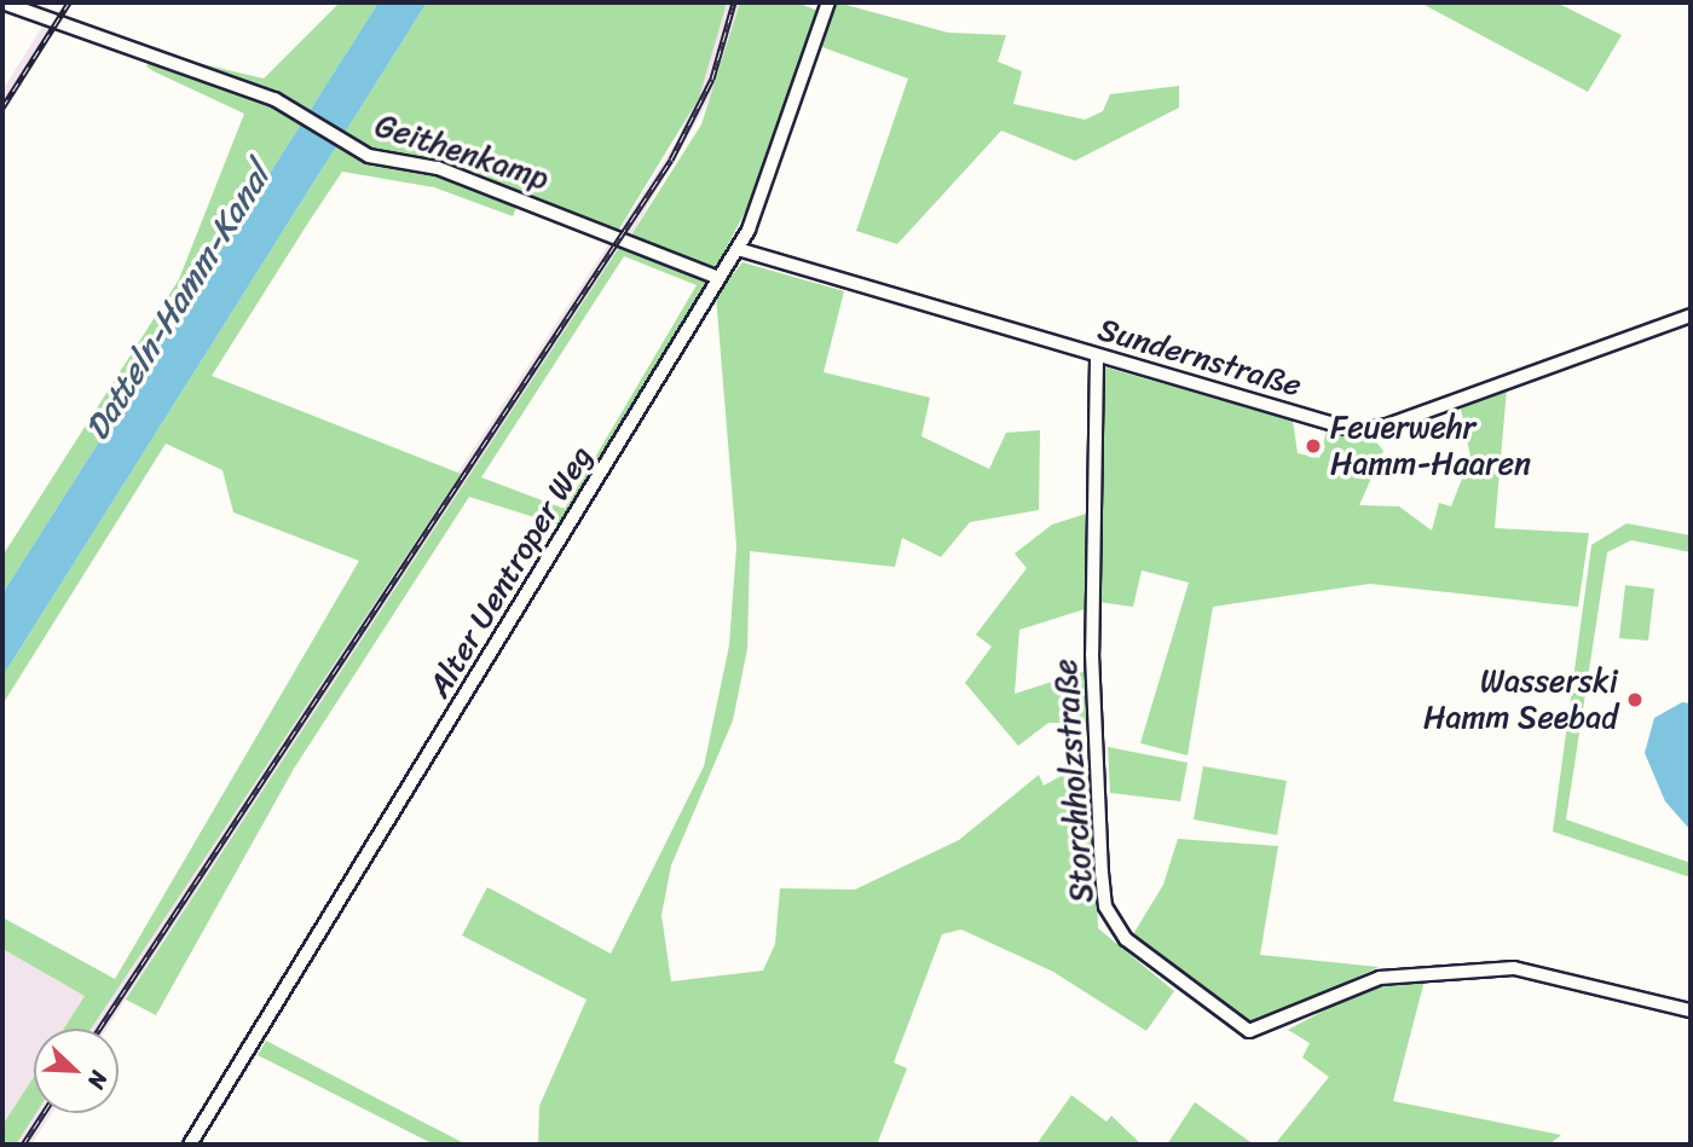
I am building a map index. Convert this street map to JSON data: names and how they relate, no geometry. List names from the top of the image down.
{
  "streets": {
    "street": [
      "Geithenkamp",
      "Sundernstraße",
      "Alter Uentroper Weg",
      "Storchholzstraße"
    ]
  },
  "crossings": [
    ["Geithenkamp", "Alter Uentroper Weg"],
    ["Sundernstraße", "Alter Uentroper Weg"],
    ["Sundernstraße", "Storchholzstraße"]
  ],
  "water": ["Datteln-Hamm-Kanal"],
  "places": ["Feuerwehr Hamm-Haaren", "Wasserski Hamm Seebad"],
  "north": "bottom right"
}
